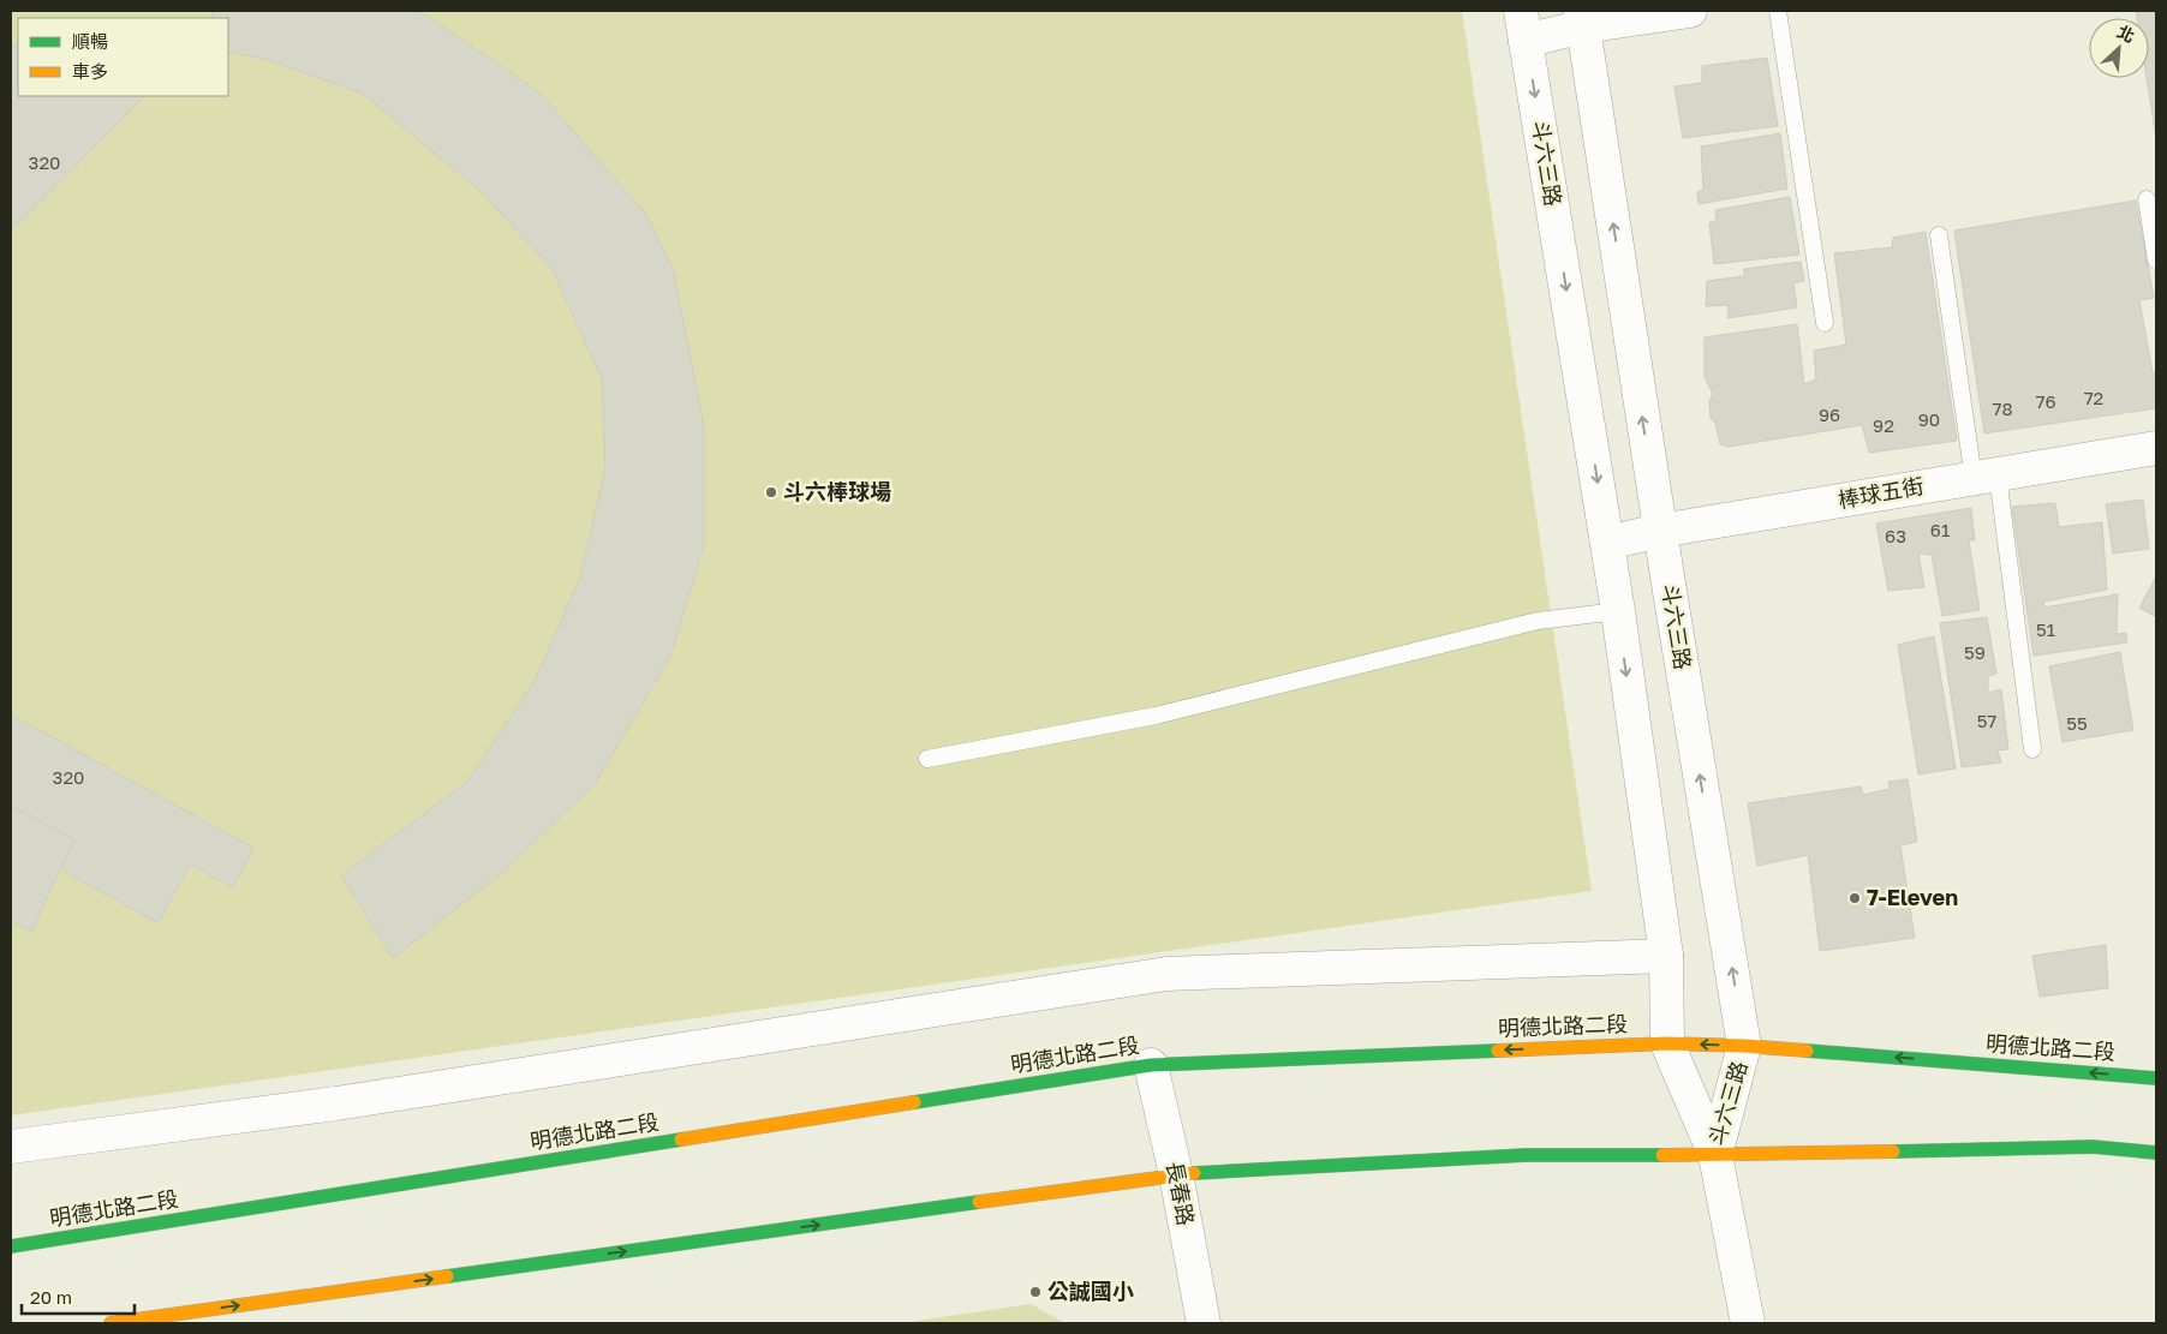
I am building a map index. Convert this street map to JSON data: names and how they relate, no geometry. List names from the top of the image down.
{
  "streets": {
    "main road": ["明德北路二段"],
    "street": ["斗六三路", "棒球五街", "長春路"]
  },
  "crossings": [
    ["斗六三路", "棒球五街"],
    ["斗六三路", "明德北路二段"],
    ["明德北路二段", "長春路"]
  ],
  "places": ["斗六棒球場", "7-Eleven", "公誠國小"],
  "house_numbers": [
    "320",
    "72",
    "76",
    "78",
    "96",
    "90",
    "92",
    "61",
    "63",
    "51",
    "59",
    "57",
    "55",
    "320"
  ],
  "legend": ["順暢", "車多"],
  "scale_bar": "20 m",
  "north": "top right"
}
